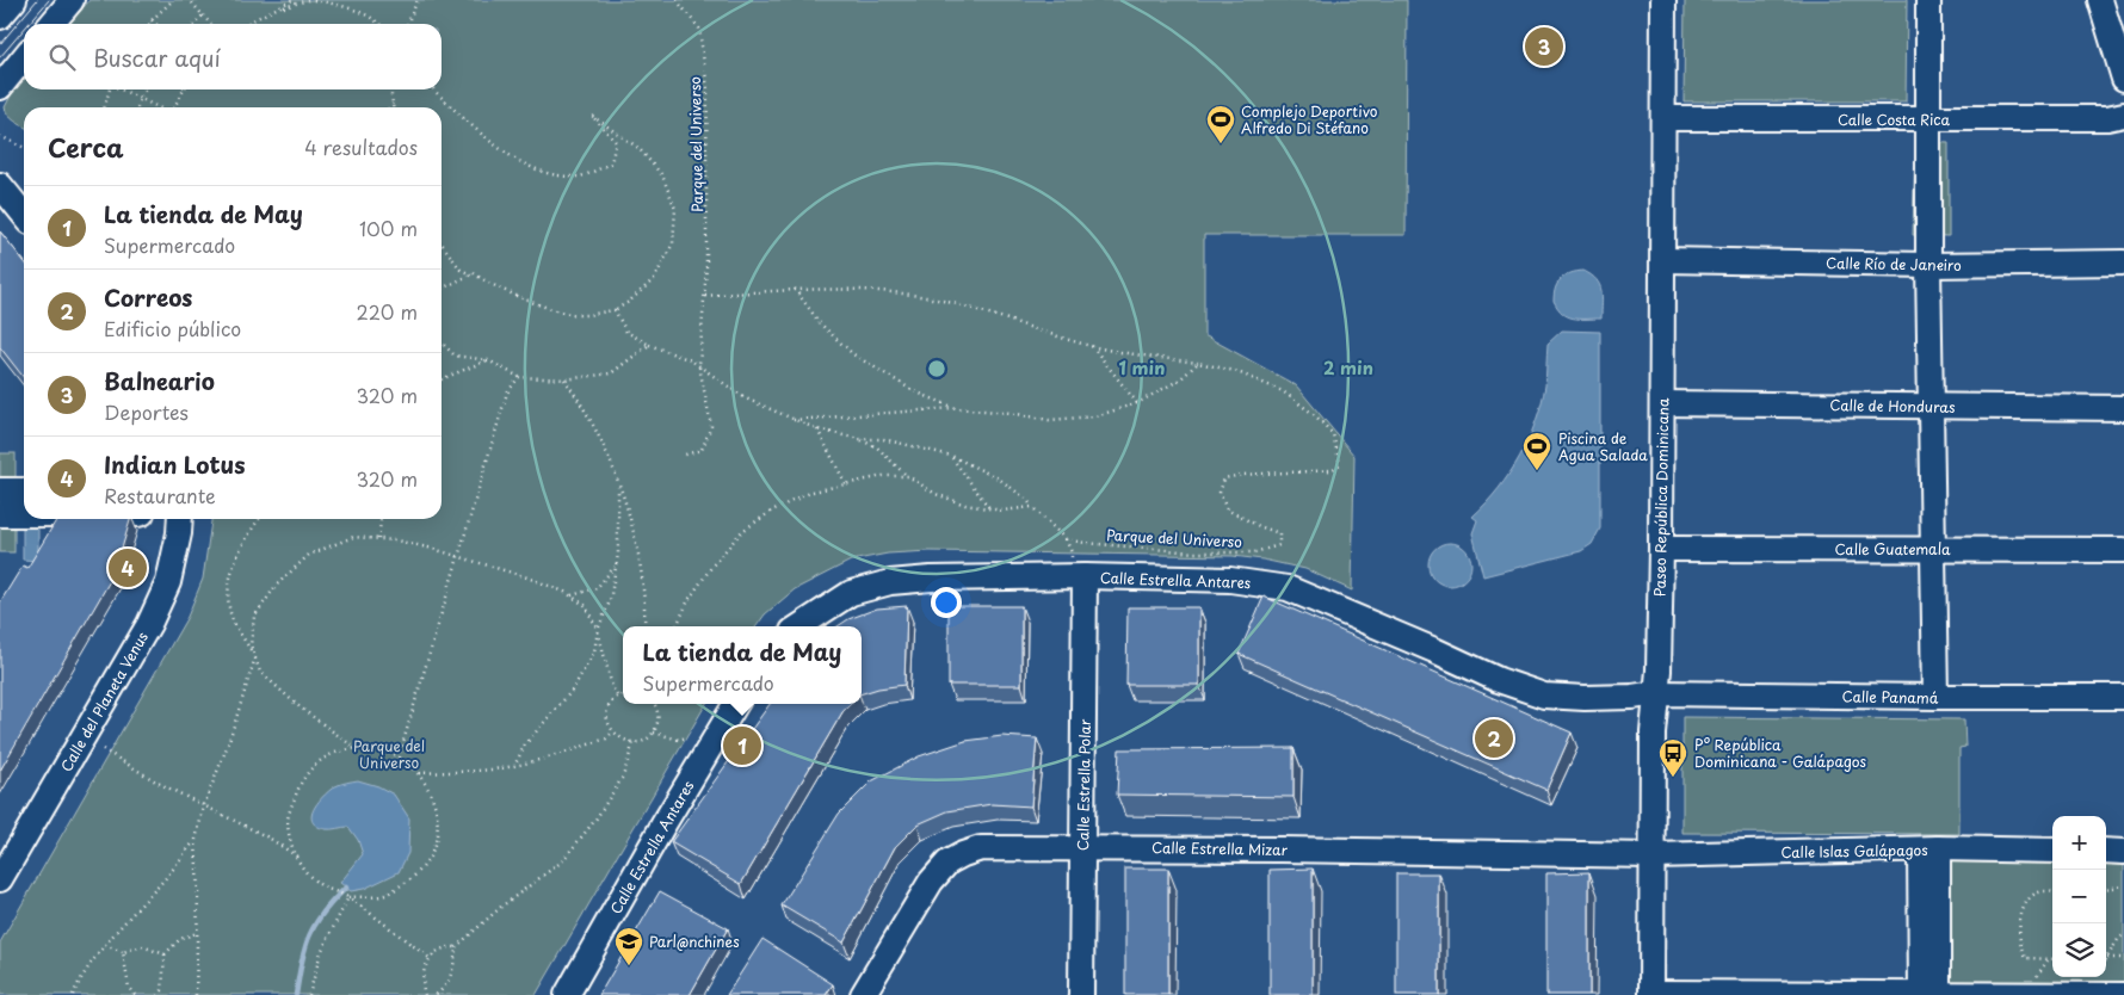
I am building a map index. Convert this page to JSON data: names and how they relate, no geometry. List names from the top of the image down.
{
  "streets": {
    "street": [
      "Calle Costa Rica",
      "Calle Río de Janeiro",
      "Calle de Honduras",
      "Paseo República Dominicana",
      "Calle Guatemala",
      "Calle Estrella Antares",
      "Calle Panamá",
      "Calle del Planeta Venus",
      "Calle Estrella Polar",
      "Calle Estrella Mizar",
      "Calle Islas Galápagos"
    ],
    "path": ["Parque del Universo"]
  },
  "crossings": [
    ["Calle Costa Rica", "Paseo República Dominicana"],
    ["Calle Río de Janeiro", "Paseo República Dominicana"],
    ["Calle de Honduras", "Paseo República Dominicana"],
    ["Paseo República Dominicana", "Calle Guatemala"],
    ["Paseo República Dominicana", "Calle Estrella Antares"],
    ["Paseo República Dominicana", "Calle Panamá"],
    ["Paseo República Dominicana", "Calle Estrella Mizar"],
    ["Paseo República Dominicana", "Calle Islas Galápagos"],
    ["Calle Estrella Antares", "Calle Panamá"],
    ["Calle Estrella Antares", "Calle Estrella Polar"],
    ["Calle Estrella Polar", "Calle Estrella Mizar"],
    ["Calle Estrella Mizar", "Calle Islas Galápagos"]
  ],
  "parks": ["Parque del Universo"],
  "places": {
    "sports": ["Complejo Deportivo Alfredo Di Stéfano", "Piscina de Agua Salada"],
    "bus stop": ["Pº República Dominicana - Galápagos"],
    "school or university": ["Parl@nchines"]
  },
  "page": {
    "search": "Buscar aquí",
    "pins": [
      "3",
      "4",
      "2",
      "1"
    ],
    "heading": ["Cerca", "4 resultados"],
    "list": [
      {
        "mark": "1",
        "name": "La tienda de May",
        "note": "Supermercado",
        "value": "100 m"
      },
      {
        "mark": "2",
        "name": "Correos",
        "note": "Edificio público",
        "value": "220 m"
      },
      {
        "mark": "3",
        "name": "Balneario",
        "note": "Deportes",
        "value": "320 m"
      },
      {
        "mark": "4",
        "name": "Indian Lotus",
        "note": "Restaurante",
        "value": "320 m"
      }
    ],
    "popup": ["La tienda de May", "Supermercado"],
    "map_buttons": ["+", "−"]
  },
  "rings": ["1 min", "2 min"]
}
